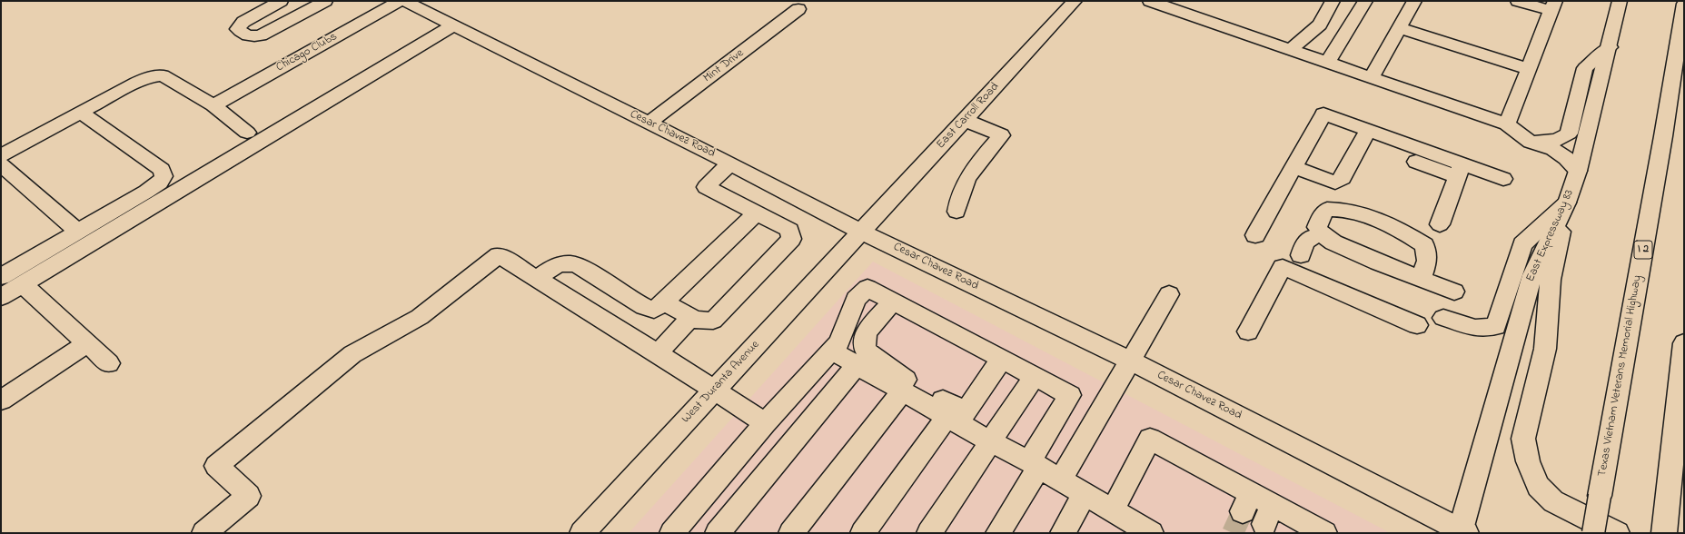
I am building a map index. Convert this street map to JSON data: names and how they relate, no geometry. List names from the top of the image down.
{
  "streets": {
    "main road": [
      "Chicago Clubs",
      "Mint Drive",
      "East Carroll Road",
      "Cesar Chavez Road",
      "East Expressway 83",
      "I 2",
      "Texas Vietnam Veterans Memorial Highway",
      "West Duranta Avenue"
    ]
  },
  "crossings": [
    ["Mint Drive", "Cesar Chavez Road"],
    ["East Carroll Road", "Cesar Chavez Road"],
    ["East Carroll Road", "West Duranta Avenue"],
    ["Cesar Chavez Road", "East Expressway 83"],
    ["Cesar Chavez Road", "West Duranta Avenue"]
  ]
}
